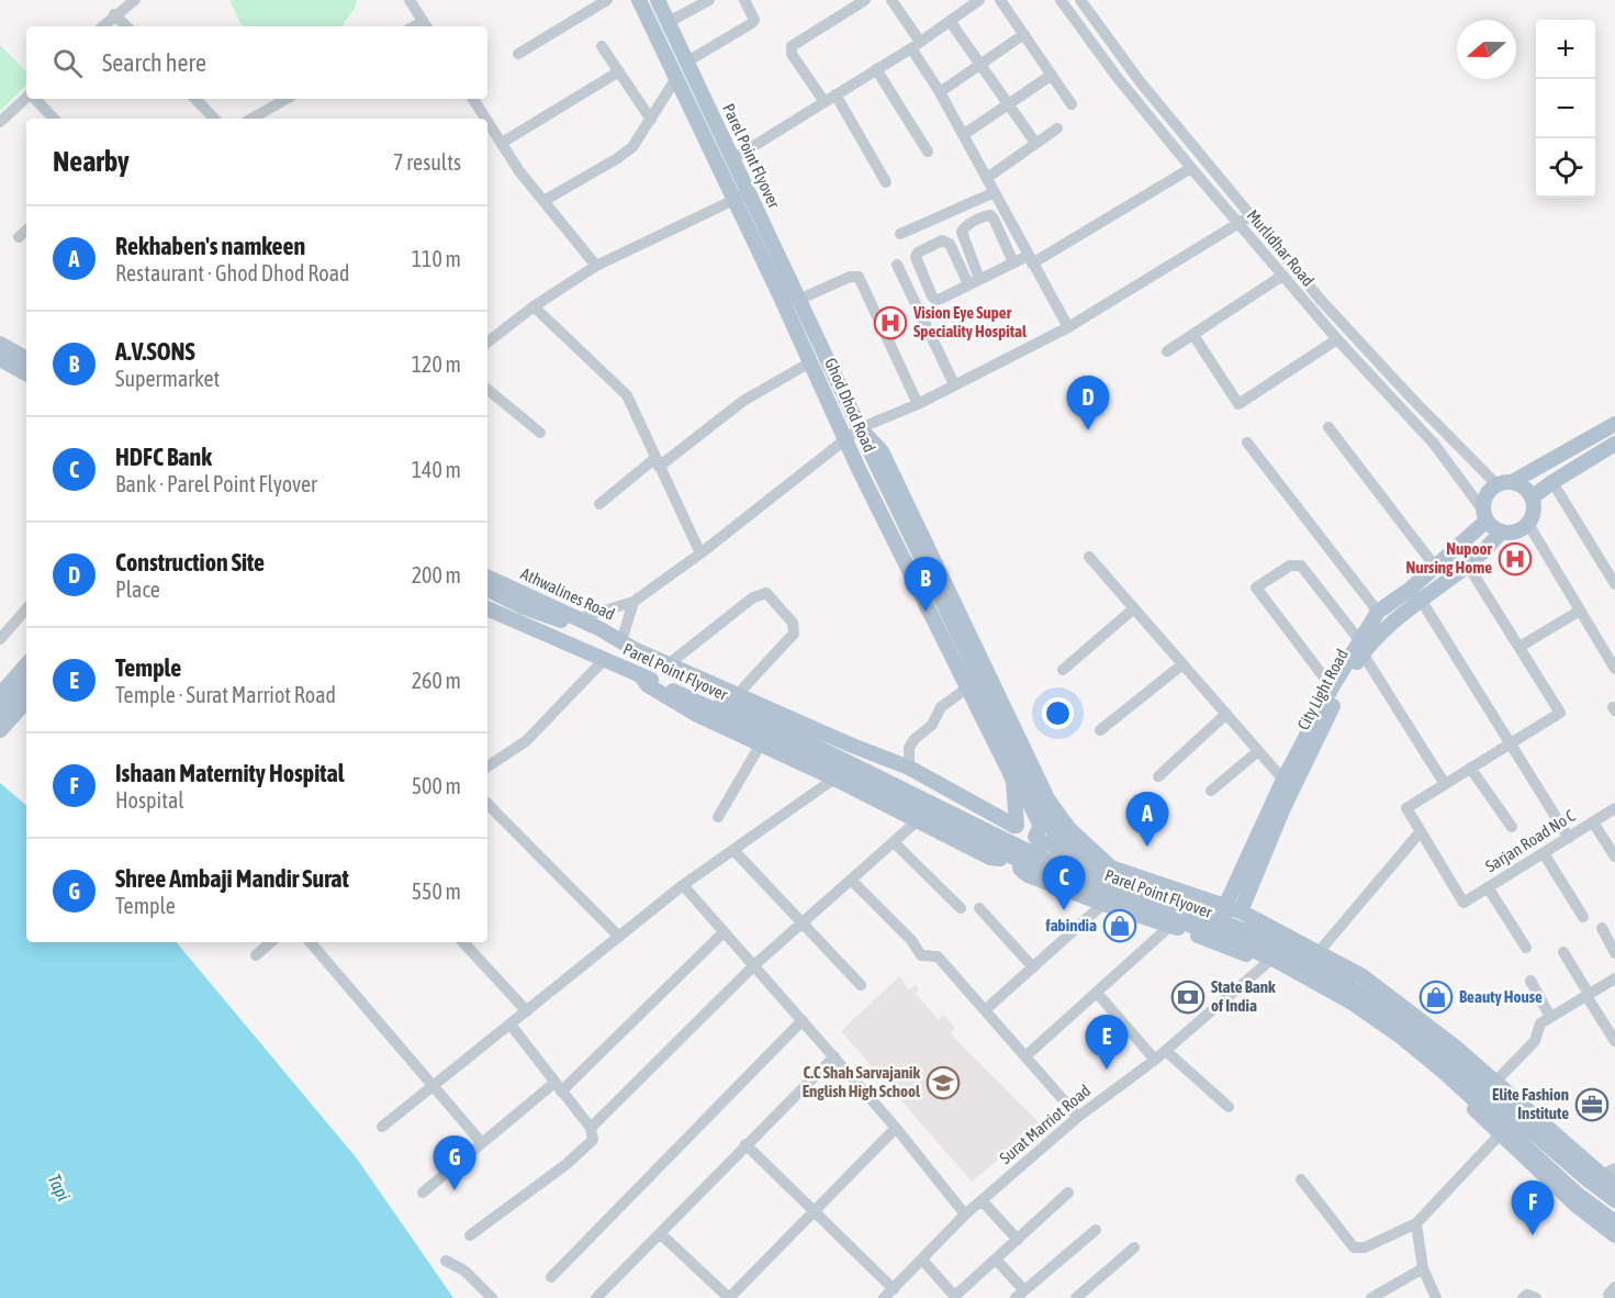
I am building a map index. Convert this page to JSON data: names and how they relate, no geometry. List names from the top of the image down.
{
  "streets": {
    "main road": [
      "Parel Point Flyover",
      "Ghod Dhod Road",
      "Athwalines Road",
      "City Light Road"
    ],
    "street": ["Murlidhar Road", "Sarjan Road No C", "Surat Marriot Road"]
  },
  "crossings": [
    ["Parel Point Flyover", "Ghod Dhod Road"],
    ["Parel Point Flyover", "Athwalines Road"],
    ["Murlidhar Road", "City Light Road"]
  ],
  "water": ["Tapi"],
  "places": {
    "hospital": ["Vision Eye Super Speciality Hospital", "Nupoor Nursing Home"],
    "shop": ["fabindia", "Beauty House"],
    "bank": ["State Bank of India"],
    "school or university": ["C.C Shah Sarvajanik English High School"],
    "office": ["Elite Fashion Institute"]
  },
  "north": "left",
  "page": {
    "map_buttons": ["+", "−"],
    "search": "Search here",
    "heading": ["Nearby", "7 results"],
    "list": [
      {
        "mark": "A",
        "name": "Rekhaben's namkeen",
        "note": "Restaurant · Ghod Dhod Road",
        "value": "110 m"
      },
      {
        "mark": "B",
        "name": "A.V.SONS",
        "note": "Supermarket",
        "value": "120 m"
      },
      {
        "mark": "C",
        "name": "HDFC Bank",
        "note": "Bank · Parel Point Flyover",
        "value": "140 m"
      },
      {
        "mark": "D",
        "name": "Construction Site",
        "note": "Place",
        "value": "200 m"
      },
      {
        "mark": "E",
        "name": "Temple",
        "note": "Temple · Surat Marriot Road",
        "value": "260 m"
      },
      {
        "mark": "F",
        "name": "Ishaan Maternity Hospital",
        "note": "Hospital",
        "value": "500 m"
      },
      {
        "mark": "G",
        "name": "Shree Ambaji Mandir Surat",
        "note": "Temple",
        "value": "550 m"
      }
    ],
    "pins": [
      "D",
      "B",
      "A",
      "C",
      "E",
      "G",
      "F"
    ]
  }
}
